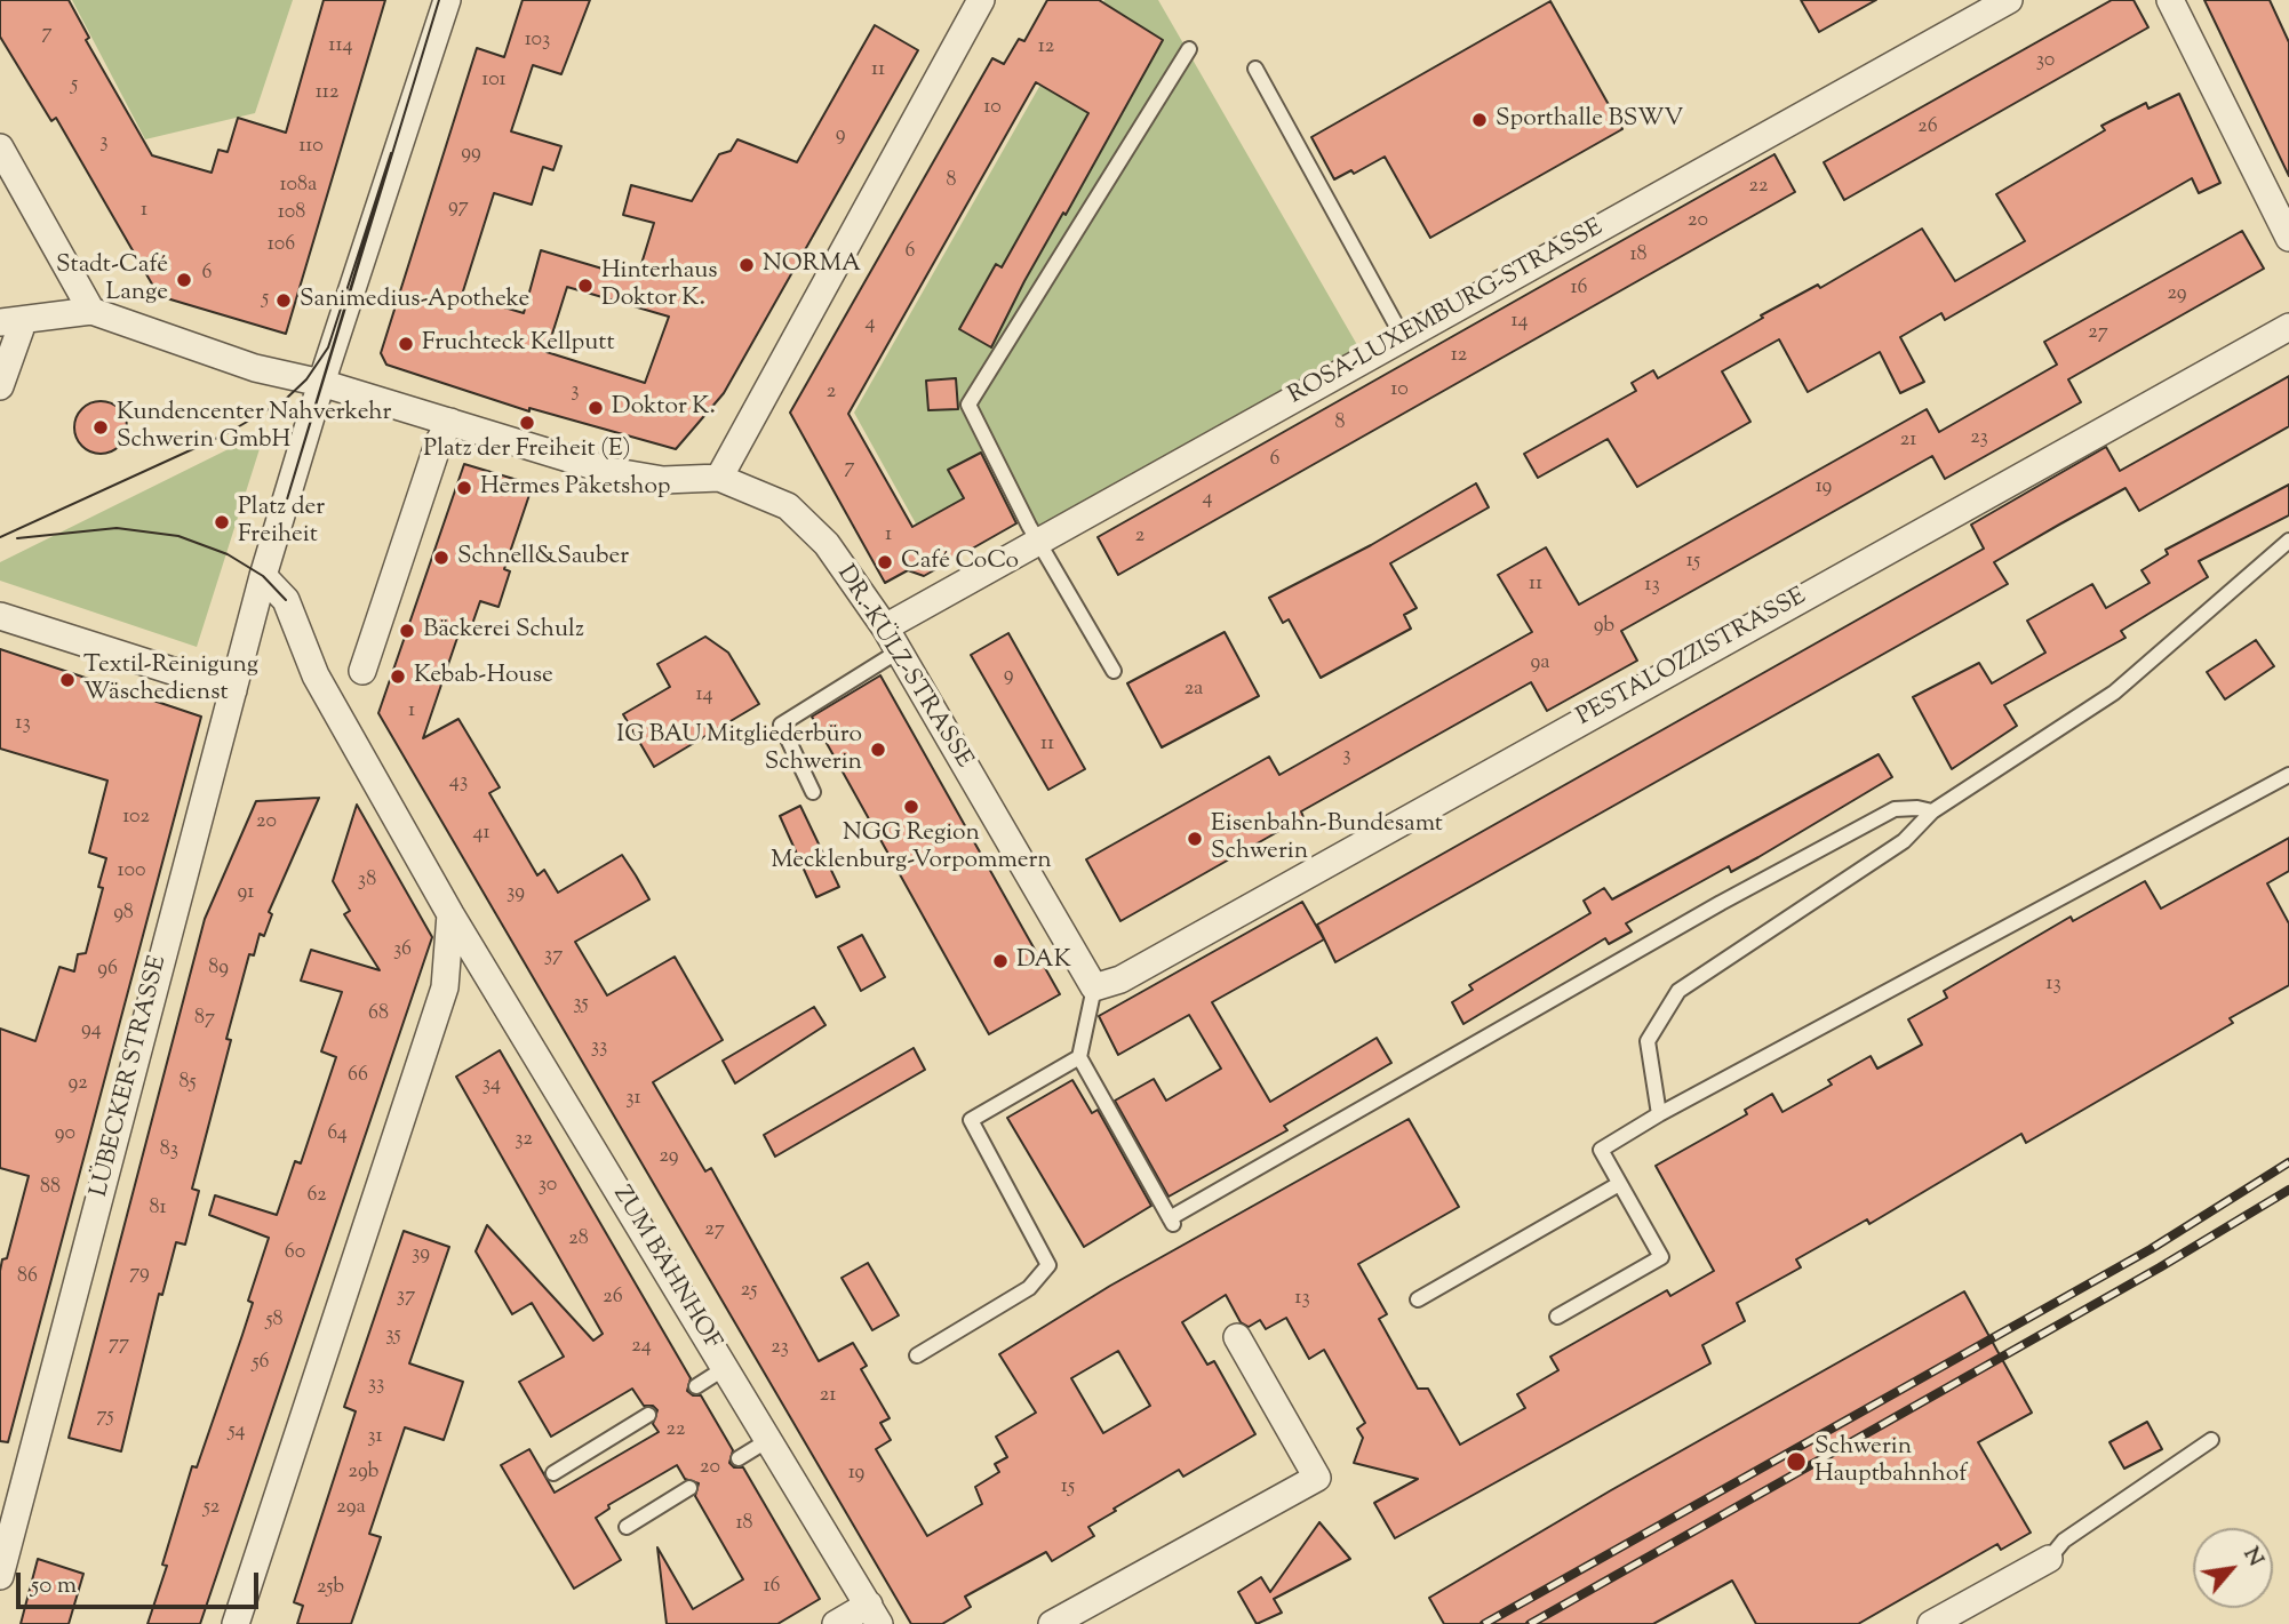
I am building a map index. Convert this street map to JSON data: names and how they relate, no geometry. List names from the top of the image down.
{
  "streets": {
    "street": [
      "ROSA-LUXEMBURG-STRASSE",
      "PESTALOZZISTRASSE",
      "DR.-KÜLZ-STRASSE",
      "LÜBECKER STRASSE",
      "ZUM BAHNHOF"
    ]
  },
  "crossings": [
    ["ROSA-LUXEMBURG-STRASSE", "DR.-KÜLZ-STRASSE"],
    ["PESTALOZZISTRASSE", "DR.-KÜLZ-STRASSE"],
    ["DR.-KÜLZ-STRASSE", "LÜBECKER STRASSE"],
    ["LÜBECKER STRASSE", "ZUM BAHNHOF"]
  ],
  "places": [
    "Sporthalle BSWV",
    "NORMA",
    "Stadt-Café Lange",
    "Hinterhaus Doktor K.",
    "Sanimedius-Apotheke",
    "Fruchteck Kellputt",
    "Doktor K.",
    "Platz der Freiheit (E)",
    "Kundencenter Nahverkehr Schwerin GmbH",
    "Hermes Paketshop",
    "Platz der Freiheit",
    "Schnell&Sauber",
    "Café CoCo",
    "Bäckerei Schulz",
    "Kebab-House",
    "Textil-Reinigung Wäschedienst",
    "IG BAU Mitgliederbüro Schwerin",
    "NGG Region Mecklenburg-Vorpommern",
    "Eisenbahn-Bundesamt Schwerin",
    "DAK",
    "Schwerin Hauptbahnhof"
  ],
  "house_numbers": [
    "7",
    "103",
    "114",
    "12",
    "30",
    "11",
    "101",
    "5",
    "112",
    "10",
    "26",
    "9",
    "3",
    "110",
    "99",
    "8",
    "108a",
    "22",
    "97",
    "1",
    "108",
    "20",
    "106",
    "6",
    "18",
    "6",
    "16",
    "29",
    "5",
    "14",
    "4",
    "27",
    "12",
    "10",
    "3",
    "2",
    "8",
    "23",
    "21",
    "6",
    "7",
    "19",
    "4",
    "1",
    "2",
    "15",
    "11",
    "13",
    "9b",
    "9a",
    "9",
    "2a",
    "14",
    "1",
    "13",
    "11",
    "3",
    "43",
    "102",
    "20",
    "41",
    "100",
    "38",
    "91",
    "39",
    "98",
    "36",
    "37",
    "89",
    "96",
    "13",
    "35",
    "68",
    "87",
    "94",
    "33",
    "66",
    "85",
    "92",
    "34",
    "31",
    "90",
    "64",
    "32",
    "83",
    "29",
    "30",
    "88",
    "62",
    "81",
    "27",
    "28",
    "60",
    "39",
    "79",
    "86",
    "25",
    "37",
    "26",
    "13",
    "58",
    "35",
    "77",
    "24",
    "23",
    "56",
    "33",
    "21",
    "75",
    "22",
    "54",
    "31",
    "20",
    "29b",
    "19",
    "15",
    "52",
    "29a",
    "18",
    "16",
    "25b"
  ],
  "scale_bar": "50 m",
  "north": "top right"
}
